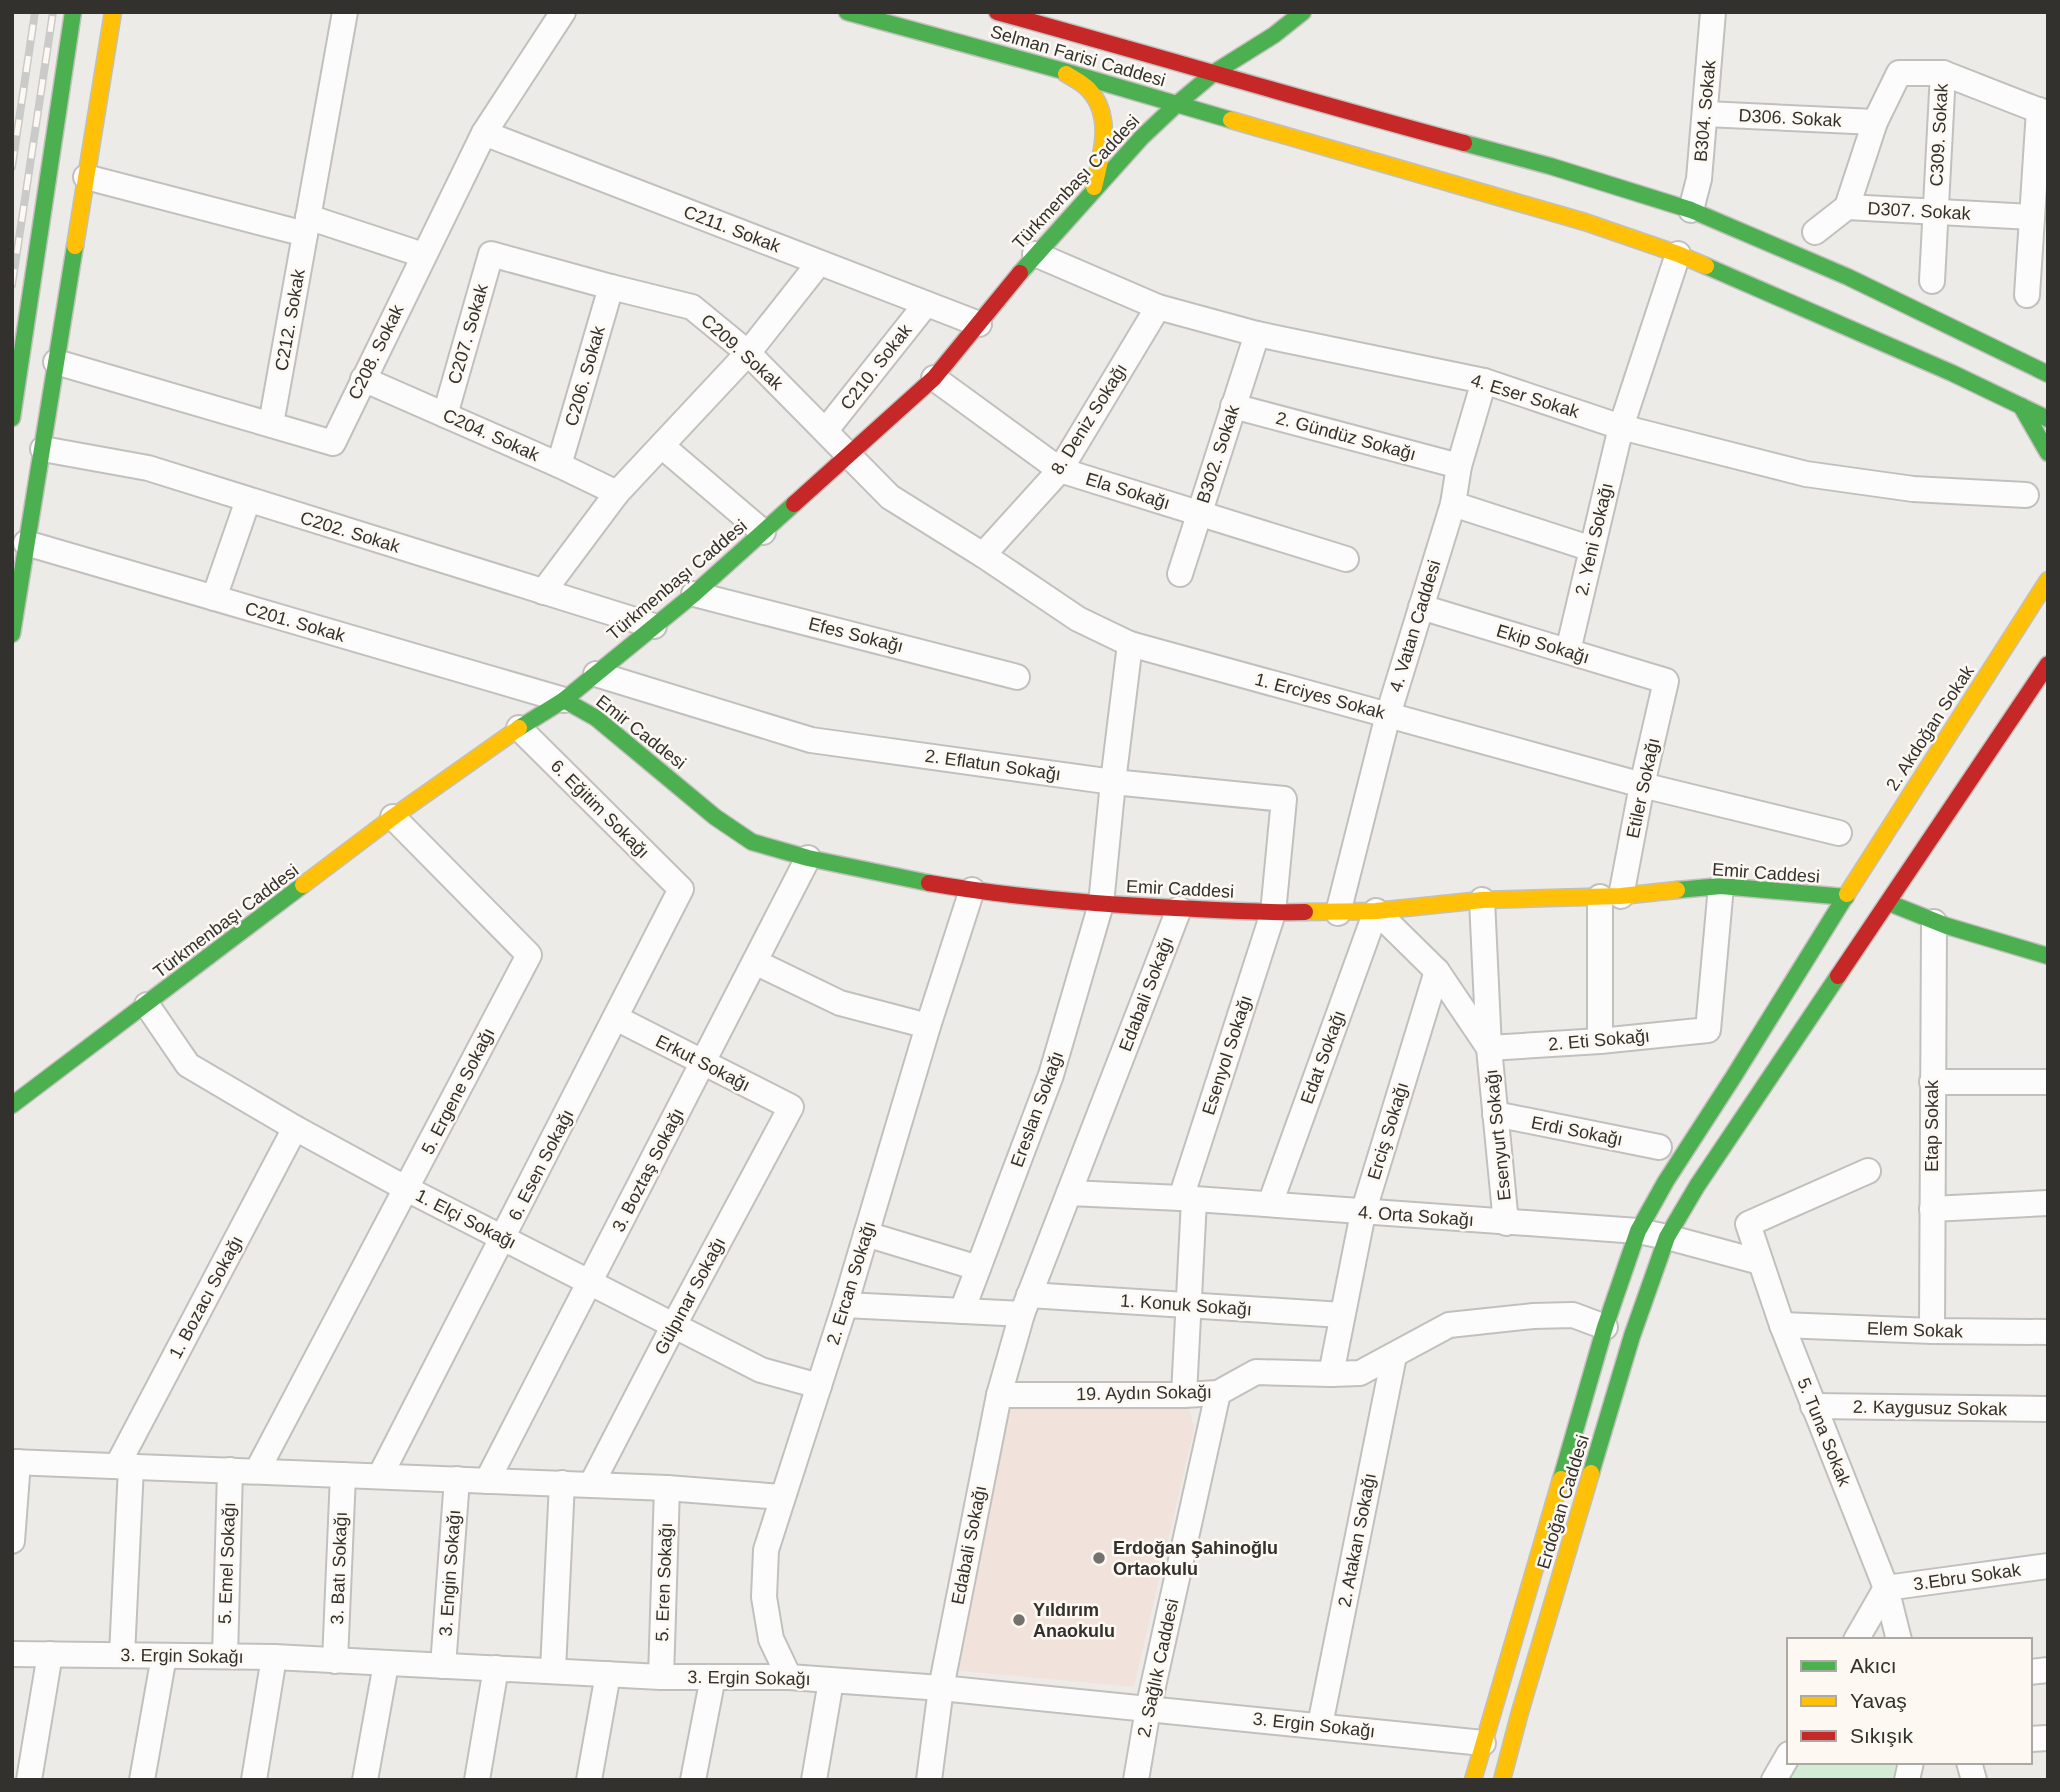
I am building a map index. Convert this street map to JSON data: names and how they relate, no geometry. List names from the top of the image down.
{
  "streets": {
    "main road": [
      "Selman Farisi Caddesi",
      "Türkmenbaşı Caddesi",
      "2. Akdoğan Sokak",
      "Emir Caddesi",
      "Erdoğan Caddesi"
    ],
    "street": [
      "B304. Sokak",
      "D306. Sokak",
      "C309. Sokak",
      "D307. Sokak",
      "C211. Sokak",
      "C212. Sokak",
      "C207. Sokak",
      "C208. Sokak",
      "C209. Sokak",
      "C210. Sokak",
      "C206. Sokak",
      "4. Eser Sokak",
      "8. Deniz Sokağı",
      "C204. Sokak",
      "2. Gündüz Sokağı",
      "B302. Sokak",
      "Ela Sokağı",
      "C202. Sokak",
      "2. Yeni Sokağı",
      "C201. Sokak",
      "4. Vatan Caddesi",
      "Efes Sokağı",
      "Ekip Sokağı",
      "1. Erciyes Sokak",
      "2. Eflatun Sokağı",
      "Etiler Sokağı",
      "6. Eğitim Sokağı",
      "Edabali Sokağı",
      "2. Eti Sokağı",
      "Esenyol Sokağı",
      "Edat Sokağı",
      "Erkut Sokağı",
      "5. Ergene Sokağı",
      "Ereslan Sokağı",
      "Etap Sokak",
      "Erciş Sokağı",
      "Erdi Sokağı",
      "Esenyurt Sokağı",
      "6. Esen Sokağı",
      "3. Boztaş Sokağı",
      "4. Orta Sokağı",
      "1. Elçi Sokağı",
      "2. Ercan Sokağı",
      "Gülpınar Sokağı",
      "1. Bozacı Sokağı",
      "1. Konuk Sokağı",
      "Elem Sokak",
      "19. Aydın Sokağı",
      "2. Kaygusuz Sokak",
      "5. Tuna Sokak",
      "2. Atakan Sokağı",
      "5. Emel Sokağı",
      "3. Batı Sokağı",
      "3. Engin Sokağı",
      "3.Ebru Sokak",
      "5. Eren Sokağı",
      "3. Ergin Sokağı",
      "2. Sağlık Caddesi"
    ]
  },
  "crossings": [
    ["Selman Farisi Caddesi", "B304. Sokak"],
    ["Selman Farisi Caddesi", "Türkmenbaşı Caddesi"],
    ["B304. Sokak", "D306. Sokak"],
    ["C309. Sokak", "D307. Sokak"],
    ["Türkmenbaşı Caddesi", "C211. Sokak"],
    ["Türkmenbaşı Caddesi", "C209. Sokak"],
    ["Türkmenbaşı Caddesi", "4. Eser Sokak"],
    ["Türkmenbaşı Caddesi", "Ela Sokağı"],
    ["Türkmenbaşı Caddesi", "C202. Sokak"],
    ["Türkmenbaşı Caddesi", "C201. Sokak"],
    ["Türkmenbaşı Caddesi", "Efes Sokağı"],
    ["Türkmenbaşı Caddesi", "1. Erciyes Sokak"],
    ["Türkmenbaşı Caddesi", "Emir Caddesi"],
    ["Türkmenbaşı Caddesi", "2. Eflatun Sokağı"],
    ["Türkmenbaşı Caddesi", "6. Eğitim Sokağı"],
    ["Türkmenbaşı Caddesi", "5. Ergene Sokağı"],
    ["Türkmenbaşı Caddesi", "1. Elçi Sokağı"],
    ["C211. Sokak", "C208. Sokak"],
    ["C211. Sokak", "C210. Sokak"],
    ["C212. Sokak", "C208. Sokak"],
    ["C207. Sokak", "C209. Sokak"],
    ["C207. Sokak", "C204. Sokak"],
    ["C208. Sokak", "C204. Sokak"],
    ["C209. Sokak", "C210. Sokak"],
    ["C209. Sokak", "C206. Sokak"],
    ["C209. Sokak", "1. Erciyes Sokak"],
    ["C206. Sokak", "C204. Sokak"],
    ["4. Eser Sokak", "8. Deniz Sokağı"],
    ["4. Eser Sokak", "B302. Sokak"],
    ["4. Eser Sokak", "2. Yeni Sokağı"],
    ["4. Eser Sokak", "4. Vatan Caddesi"],
    ["8. Deniz Sokağı", "Ela Sokağı"],
    ["8. Deniz Sokağı", "1. Erciyes Sokak"],
    ["2. Gündüz Sokağı", "B302. Sokak"],
    ["2. Gündüz Sokağı", "4. Vatan Caddesi"],
    ["B302. Sokak", "Ela Sokağı"],
    ["2. Yeni Sokağı", "Ekip Sokağı"],
    ["C201. Sokak", "Emir Caddesi"],
    ["4. Vatan Caddesi", "Ekip Sokağı"],
    ["4. Vatan Caddesi", "1. Erciyes Sokak"],
    ["4. Vatan Caddesi", "Emir Caddesi"],
    ["Ekip Sokağı", "Etiler Sokağı"],
    ["1. Erciyes Sokak", "Etiler Sokağı"],
    ["1. Erciyes Sokak", "Ereslan Sokağı"],
    ["2. Akdoğan Sokak", "Emir Caddesi"],
    ["2. Akdoğan Sokak", "4. Orta Sokağı"],
    ["2. Akdoğan Sokak", "19. Aydın Sokağı"],
    ["2. Akdoğan Sokak", "3. Ergin Sokağı"],
    ["Emir Caddesi", "2. Eflatun Sokağı"],
    ["Emir Caddesi", "Etiler Sokağı"],
    ["Emir Caddesi", "Edabali Sokağı"],
    ["Emir Caddesi", "2. Eti Sokağı"],
    ["Emir Caddesi", "Esenyol Sokağı"],
    ["Emir Caddesi", "Edat Sokağı"],
    ["Emir Caddesi", "Ereslan Sokağı"],
    ["Emir Caddesi", "Esenyurt Sokağı"],
    ["Emir Caddesi", "3. Boztaş Sokağı"],
    ["Emir Caddesi", "2. Ercan Sokağı"],
    ["2. Eflatun Sokağı", "Esenyol Sokağı"],
    ["2. Eflatun Sokağı", "Ereslan Sokağı"],
    ["Etiler Sokağı", "2. Eti Sokağı"],
    ["6. Eğitim Sokağı", "6. Esen Sokağı"],
    ["Edabali Sokağı", "4. Orta Sokağı"],
    ["Edabali Sokağı", "1. Konuk Sokağı"],
    ["Edabali Sokağı", "19. Aydın Sokağı"],
    ["Edabali Sokağı", "3. Ergin Sokağı"],
    ["2. Eti Sokağı", "Esenyurt Sokağı"],
    ["Esenyol Sokağı", "4. Orta Sokağı"],
    ["Esenyol Sokağı", "1. Konuk Sokağı"],
    ["Esenyol Sokağı", "19. Aydın Sokağı"],
    ["Edat Sokağı", "Esenyurt Sokağı"],
    ["Edat Sokağı", "4. Orta Sokağı"],
    ["Erkut Sokağı", "6. Esen Sokağı"],
    ["Erkut Sokağı", "3. Boztaş Sokağı"],
    ["Erkut Sokağı", "Gülpınar Sokağı"],
    ["5. Ergene Sokağı", "1. Elçi Sokağı"],
    ["Etap Sokak", "Elem Sokak"],
    ["Erciş Sokağı", "Esenyurt Sokağı"],
    ["Erciş Sokağı", "4. Orta Sokağı"],
    ["Erciş Sokağı", "1. Konuk Sokağı"],
    ["Erciş Sokağı", "19. Aydın Sokağı"],
    ["Erdi Sokağı", "Esenyurt Sokağı"],
    ["Esenyurt Sokağı", "4. Orta Sokağı"],
    ["6. Esen Sokağı", "1. Elçi Sokağı"],
    ["3. Boztaş Sokağı", "1. Elçi Sokağı"],
    ["4. Orta Sokağı", "5. Tuna Sokak"],
    ["4. Orta Sokağı", "Erdoğan Caddesi"],
    ["1. Elçi Sokağı", "2. Ercan Sokağı"],
    ["1. Elçi Sokağı", "Gülpınar Sokağı"],
    ["1. Elçi Sokağı", "1. Bozacı Sokağı"],
    ["2. Ercan Sokağı", "3. Ergin Sokağı"],
    ["1. Bozacı Sokağı", "3. Ergin Sokağı"],
    ["Elem Sokak", "5. Tuna Sokak"],
    ["19. Aydın Sokağı", "2. Atakan Sokağı"],
    ["19. Aydın Sokağı", "2. Sağlık Caddesi"],
    ["2. Kaygusuz Sokak", "5. Tuna Sokak"],
    ["5. Tuna Sokak", "3.Ebru Sokak"],
    ["2. Atakan Sokağı", "3. Ergin Sokağı"],
    ["5. Emel Sokağı", "3. Ergin Sokağı"],
    ["3. Batı Sokağı", "3. Ergin Sokağı"],
    ["3. Engin Sokağı", "3. Ergin Sokağı"],
    ["5. Eren Sokağı", "3. Ergin Sokağı"],
    ["3. Ergin Sokağı", "2. Sağlık Caddesi"]
  ],
  "places": ["Erdoğan Şahinoğlu Ortaokulu", "Yıldırım Anaokulu"],
  "legend": ["Akıcı", "Yavaş", "Sıkışık"]
}
